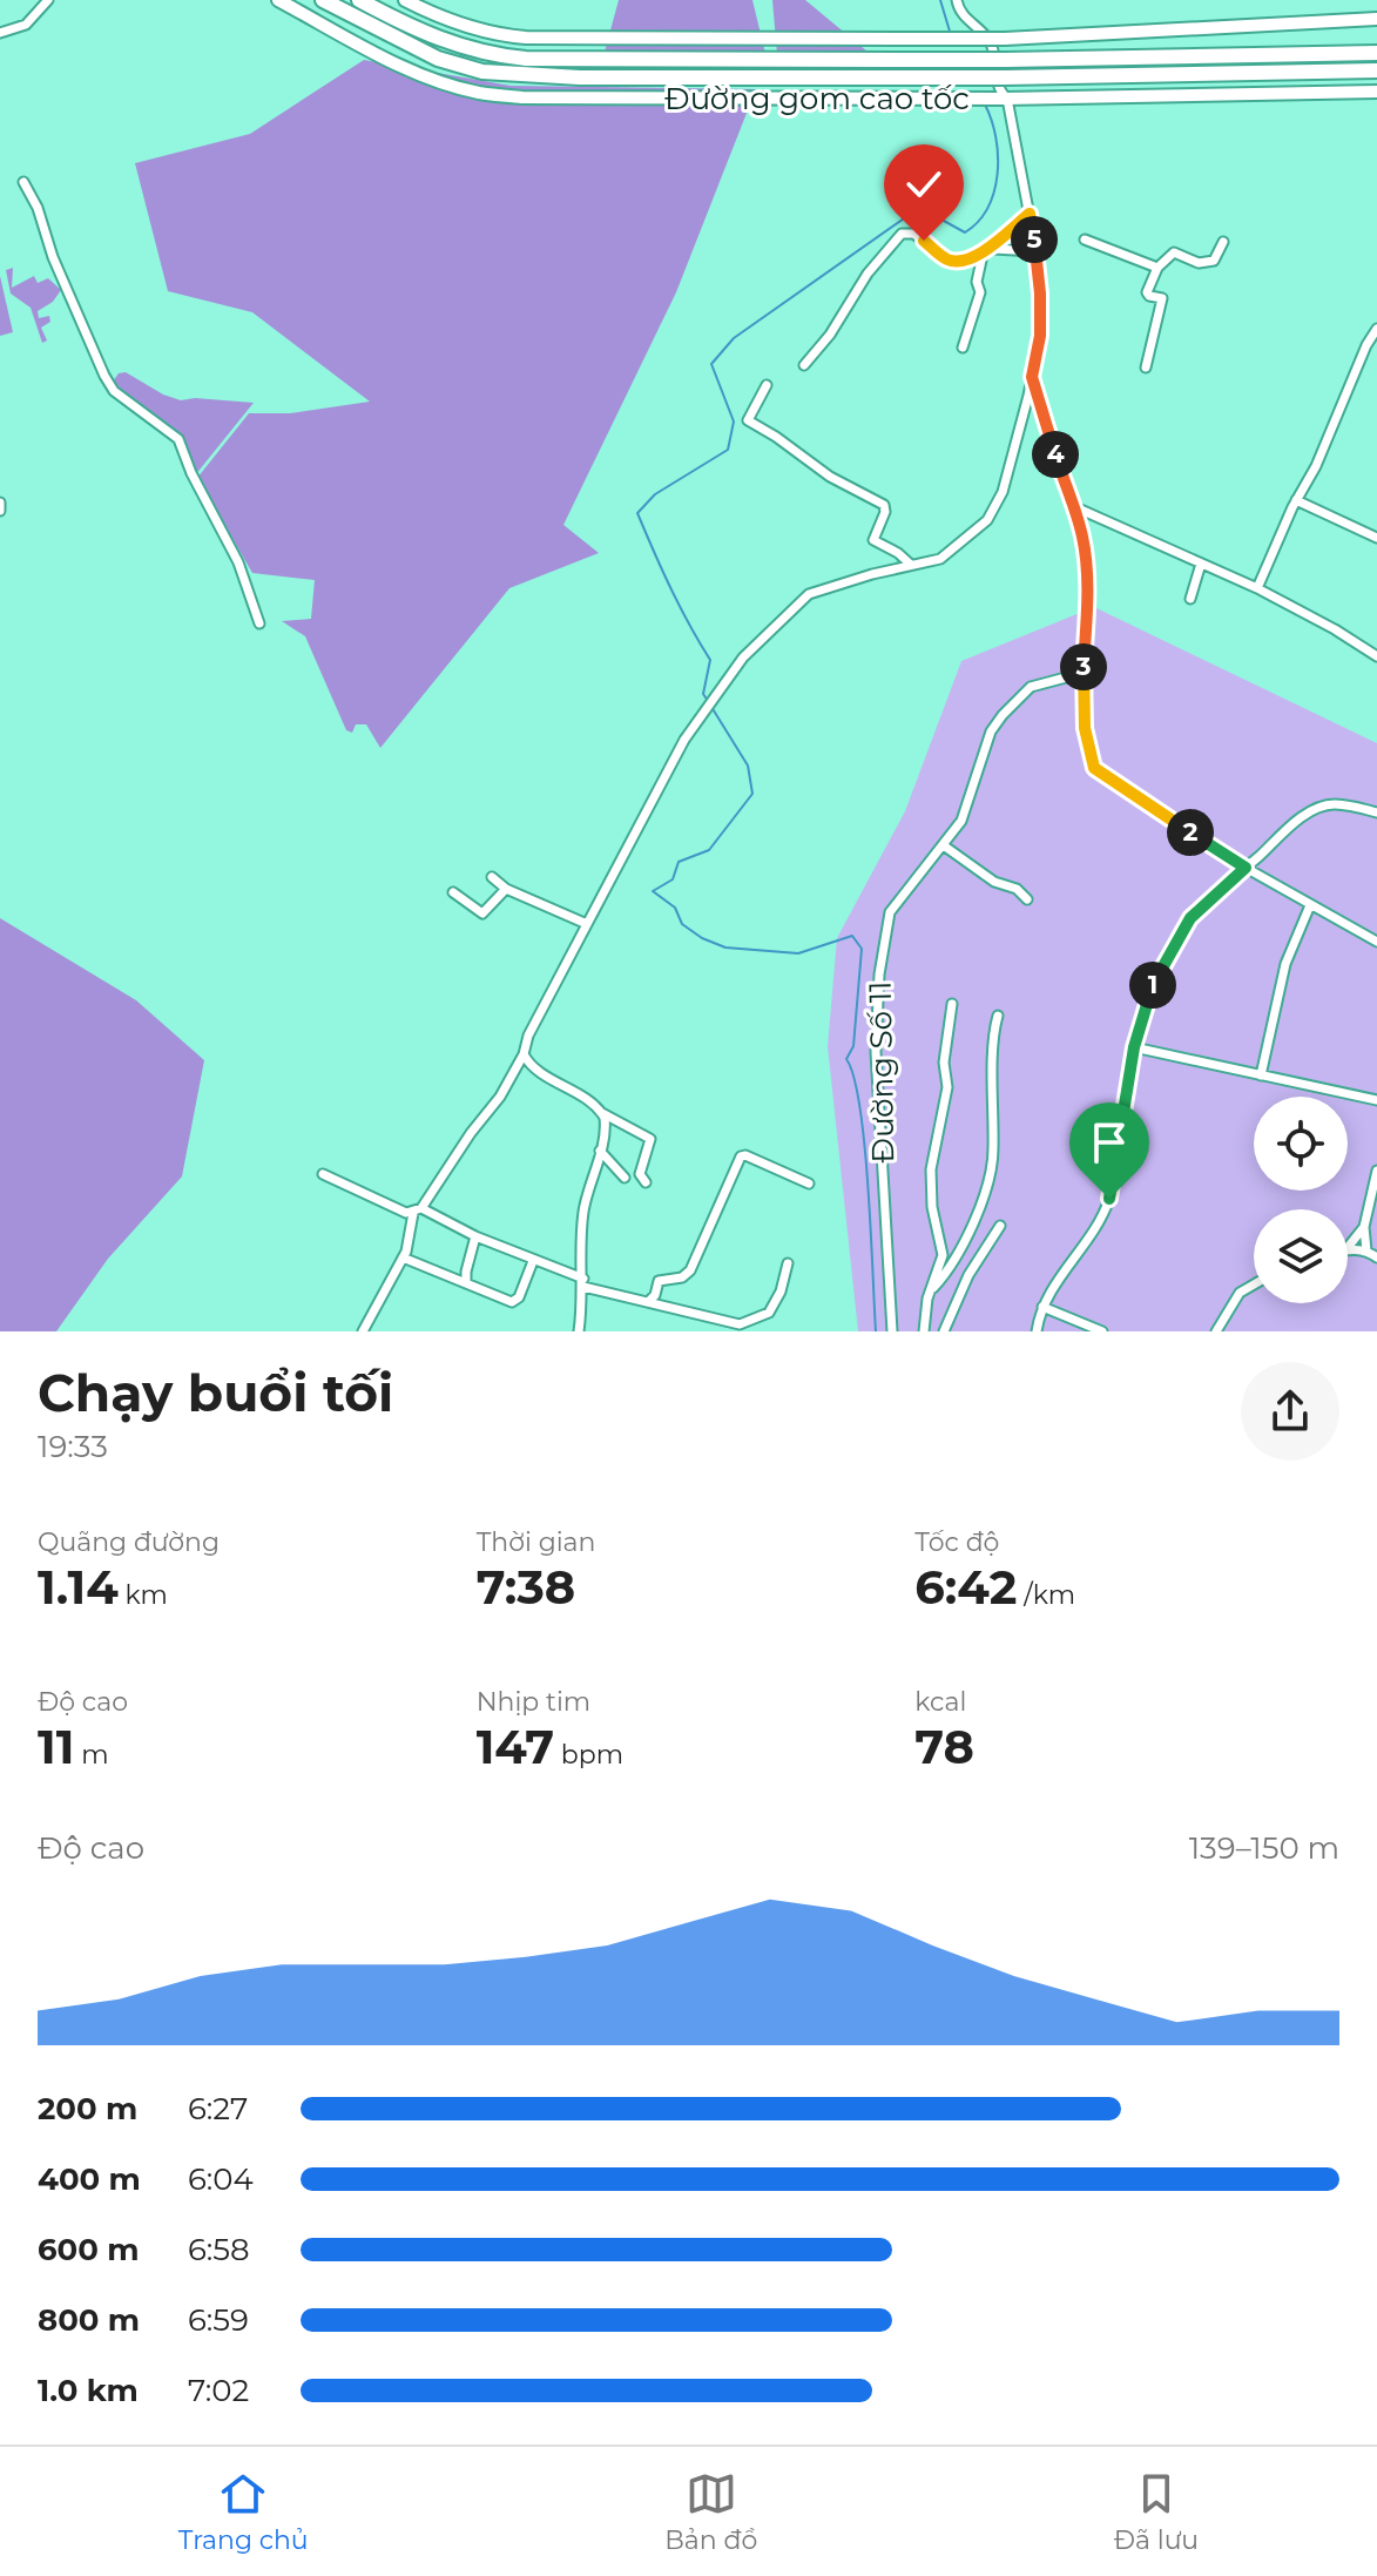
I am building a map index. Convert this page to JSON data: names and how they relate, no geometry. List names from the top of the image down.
{
  "streets": {
    "main road": ["Đường gom cao tốc"],
    "street": ["Đường Số 11"]
  },
  "page": {
    "pins": [
      "5",
      "4",
      "3",
      "2",
      "1"
    ],
    "heading": ["Chạy buổi tối", "19:33"],
    "stats": [
      ["Quãng đường", "1.14 km"],
      ["Thời gian", "7:38"],
      ["Tốc độ", "6:42 /km"],
      ["Độ cao", "11 m"],
      ["Nhịp tim", "147 bpm"],
      ["kcal", "78"]
    ],
    "chart": ["Độ cao", "139–150 m"],
    "list": [
      {
        "name": "200 m",
        "note": "6:27"
      },
      {
        "name": "400 m",
        "note": "6:04"
      },
      {
        "name": "600 m",
        "note": "6:58"
      },
      {
        "name": "800 m",
        "note": "6:59"
      },
      {
        "name": "1.0 km",
        "note": "7:02"
      }
    ],
    "tabs": ["Trang chủ", "Bản đồ", "Đã lưu"]
  }
}
